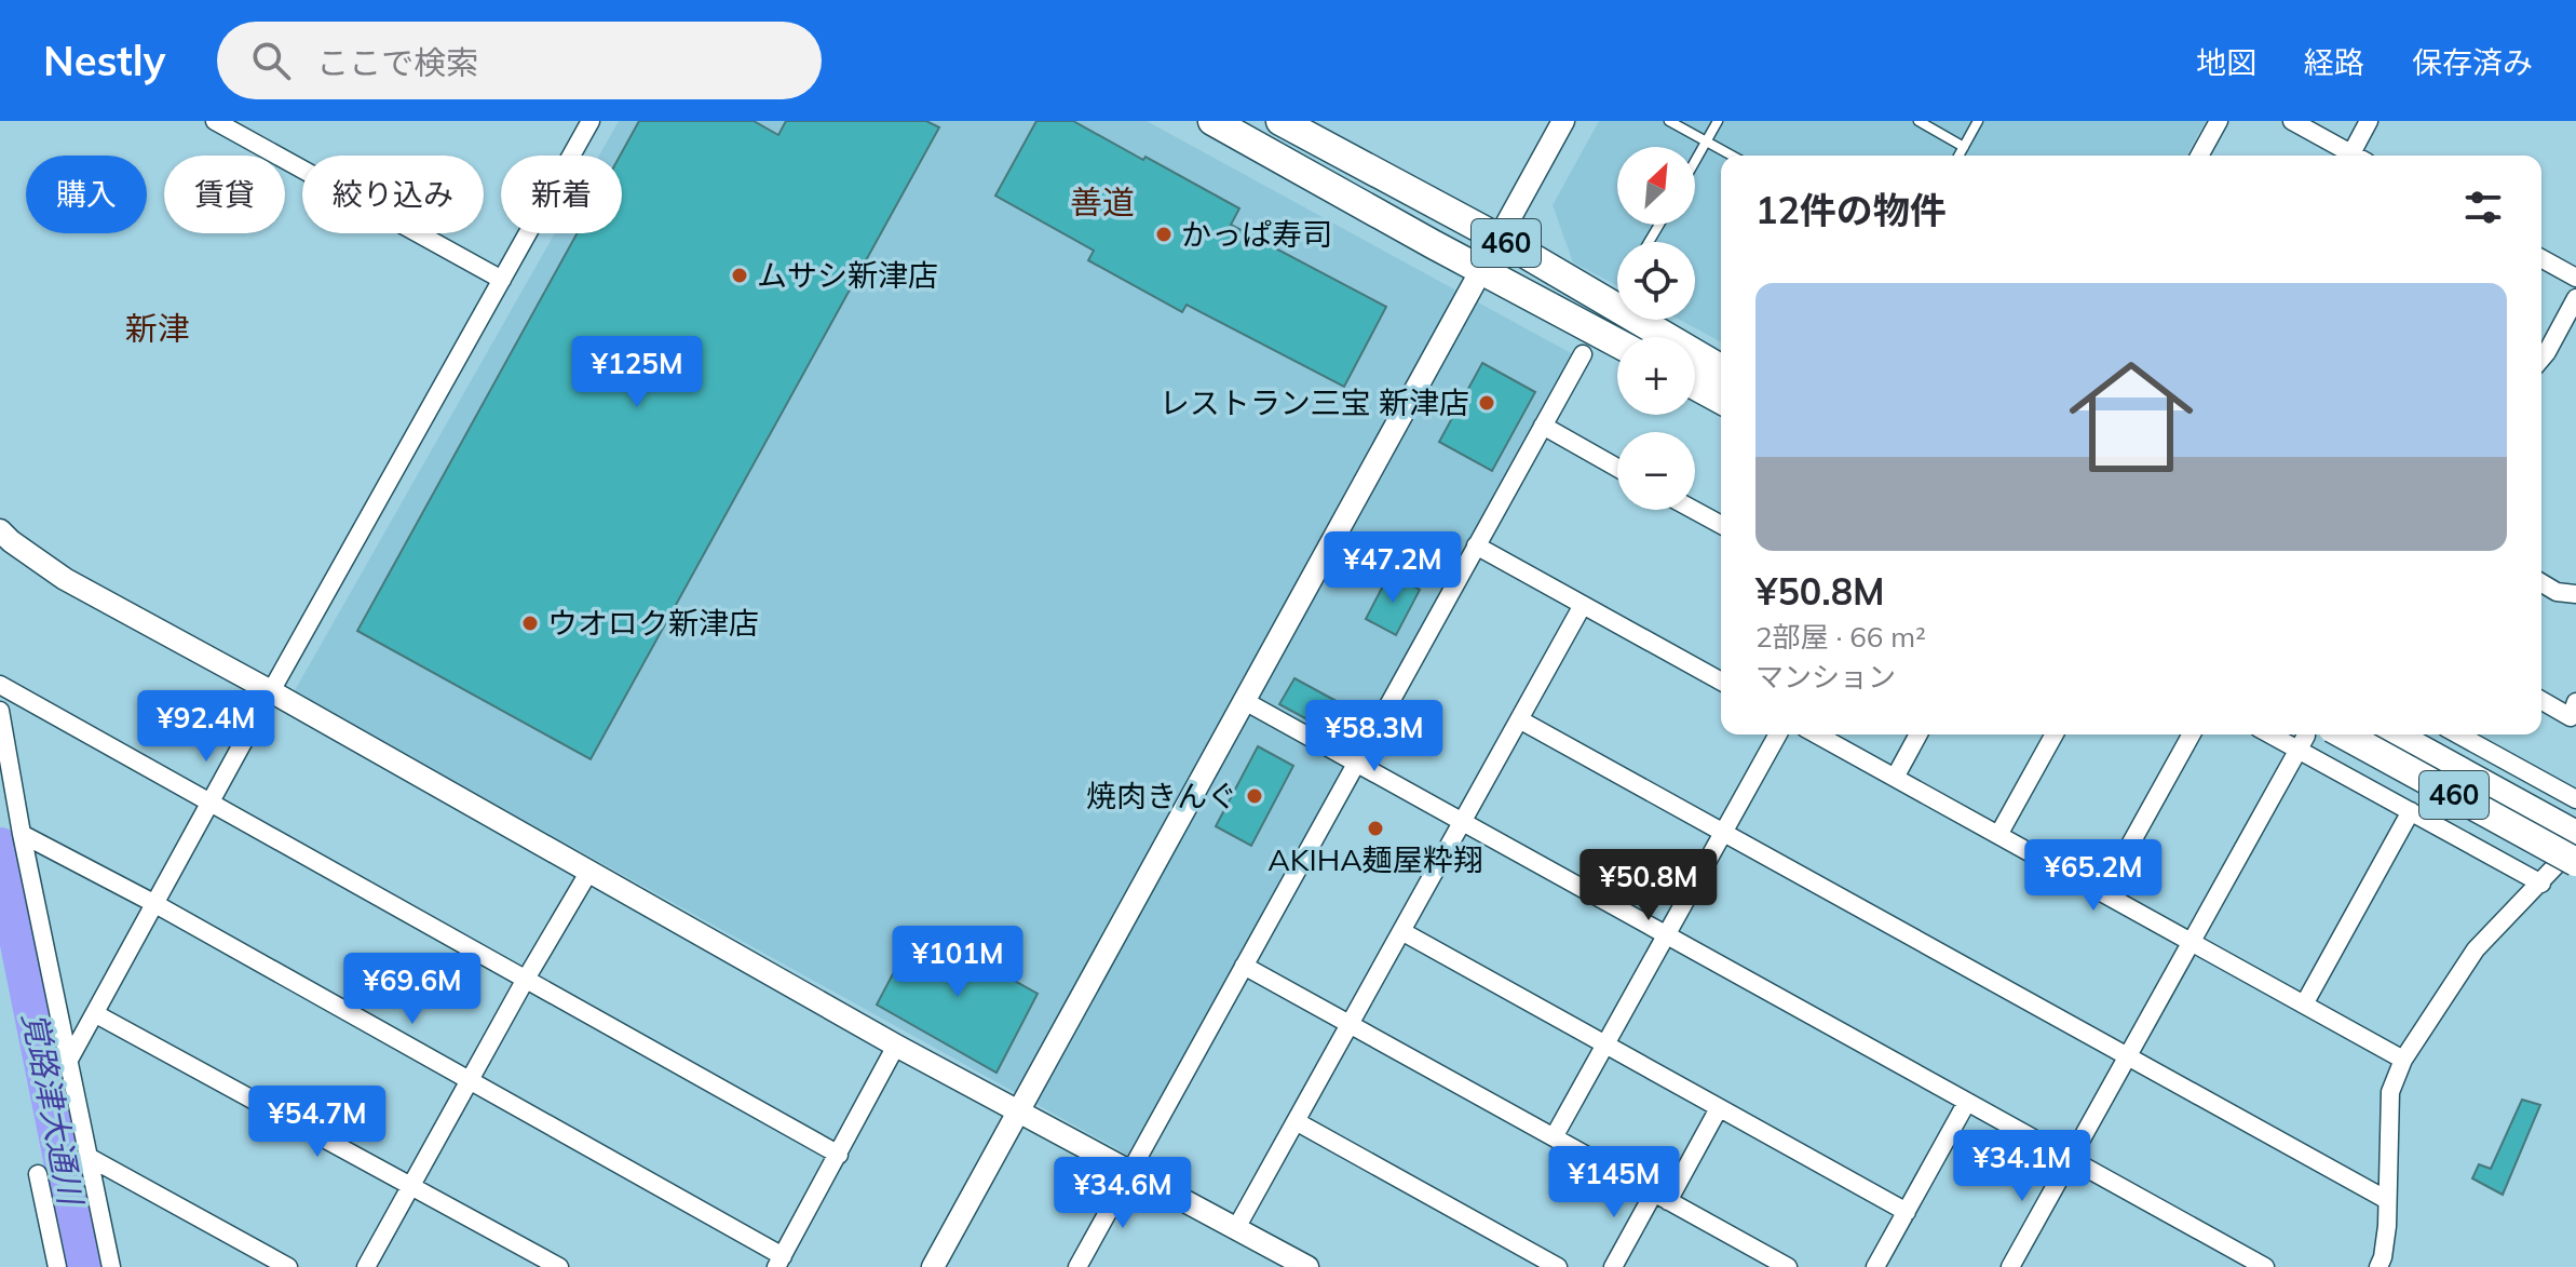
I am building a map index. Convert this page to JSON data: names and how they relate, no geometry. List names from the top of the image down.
{
  "streets": {
    "highway": ["460"]
  },
  "districts": ["善道", "新津"],
  "water": ["覚路津大通川"],
  "places": [
    "かっぱ寿司",
    "ムサシ新津店",
    "レストラン三宝 新津店",
    "ウオロク新津店",
    "焼肉きんぐ",
    "AKIHA麺屋粋翔"
  ],
  "north": "top right",
  "page": {
    "header": "Nestly",
    "search": "ここで検索",
    "nav": ["地図", "経路", "保存済み"],
    "map_buttons": ["+", "−"],
    "chip": [
      "購入",
      "賃貸",
      "絞り込み",
      "新着"
    ],
    "heading": "12件の物件",
    "list": [
      {
        "name": "¥50.8M",
        "note": "2部屋 · 66 m² · マンション"
      }
    ],
    "price": [
      "¥125M",
      "¥47.2M",
      "¥92.4M",
      "¥58.3M",
      "¥65.2M",
      "¥50.8M",
      "¥101M",
      "¥69.6M",
      "¥54.7M",
      "¥34.1M",
      "¥145M",
      "¥34.6M"
    ]
  }
}
